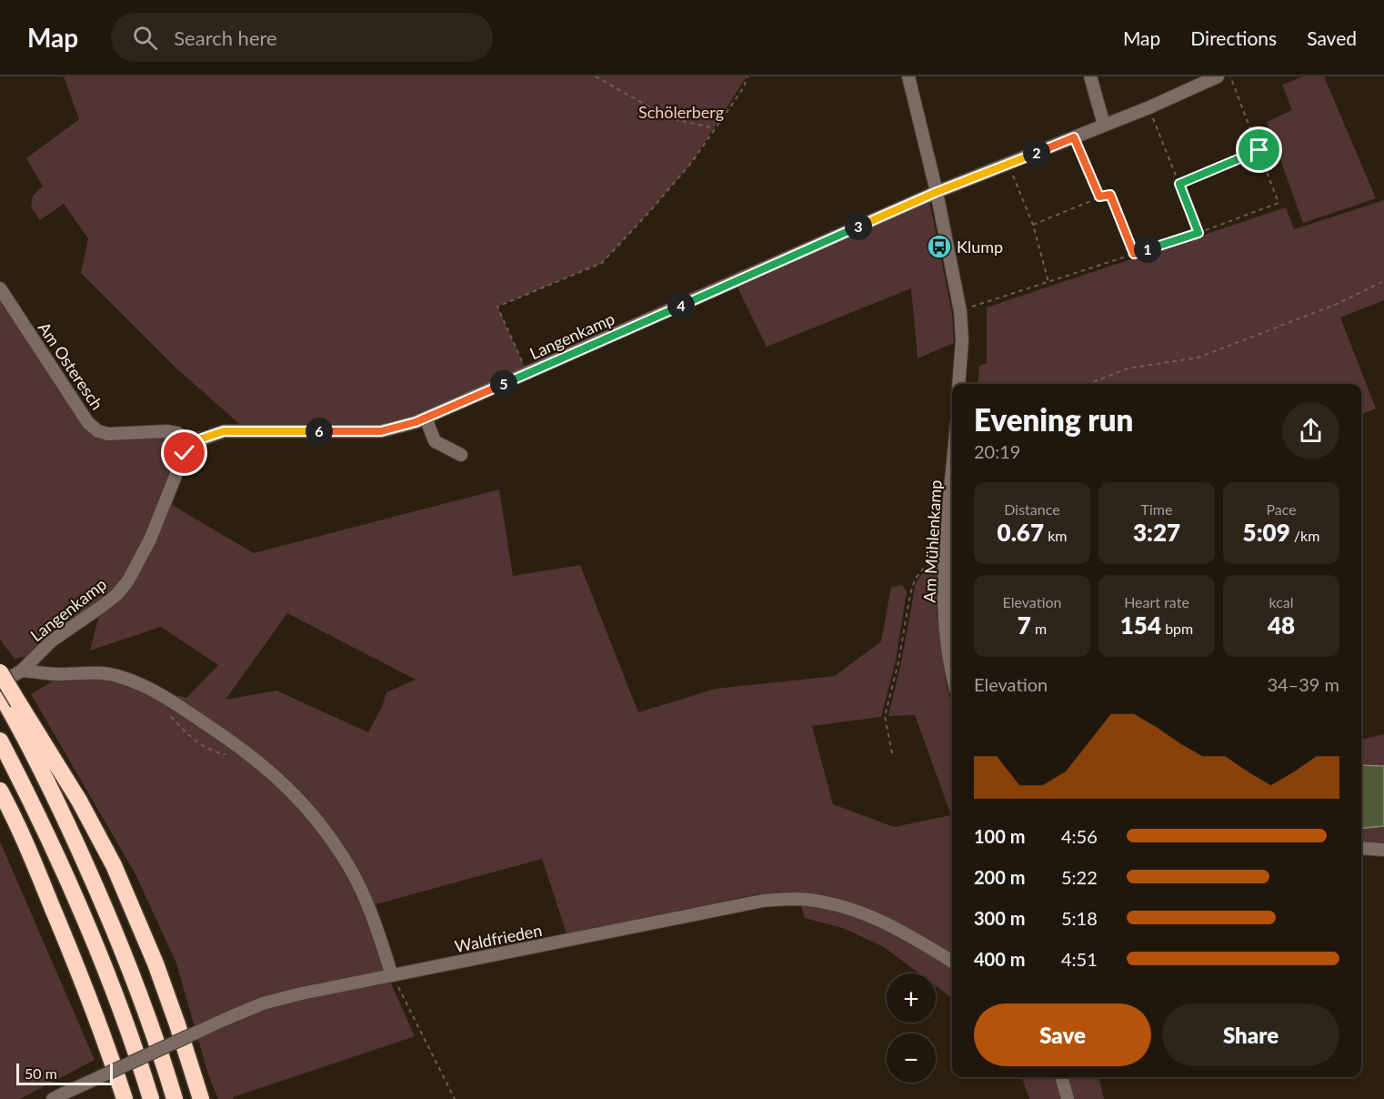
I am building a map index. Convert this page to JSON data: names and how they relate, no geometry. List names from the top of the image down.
{
  "streets": {
    "street": [
      "Langenkamp",
      "Am Osteresch",
      "Am Mühlenkamp",
      "Waldfrieden"
    ]
  },
  "crossings": [
    ["Langenkamp", "Am Osteresch"]
  ],
  "parks": ["Schölerberg"],
  "places": {
    "bus stop": ["Klump"]
  },
  "scale_bar": "50 m",
  "page": {
    "header": "Map",
    "search": "Search here",
    "nav": ["Map", "Directions", "Saved"],
    "pins": [
      "2",
      "3",
      "1",
      "4",
      "5",
      "6"
    ],
    "heading": ["Evening run", "20:19"],
    "stats": [
      ["Distance", "0.67 km"],
      ["Time", "3:27"],
      ["Pace", "5:09 /km"],
      ["Elevation", "7 m"],
      ["Heart rate", "154 bpm"],
      ["kcal", "48"]
    ],
    "chart": ["Elevation", "34–39 m"],
    "list": [
      {
        "name": "100 m",
        "note": "4:56"
      },
      {
        "name": "200 m",
        "note": "5:22"
      },
      {
        "name": "300 m",
        "note": "5:18"
      },
      {
        "name": "400 m",
        "note": "4:51"
      }
    ],
    "map_buttons": ["+", "−"],
    "buttons": ["Save", "Share"],
    "scale": "50 m"
  }
}
